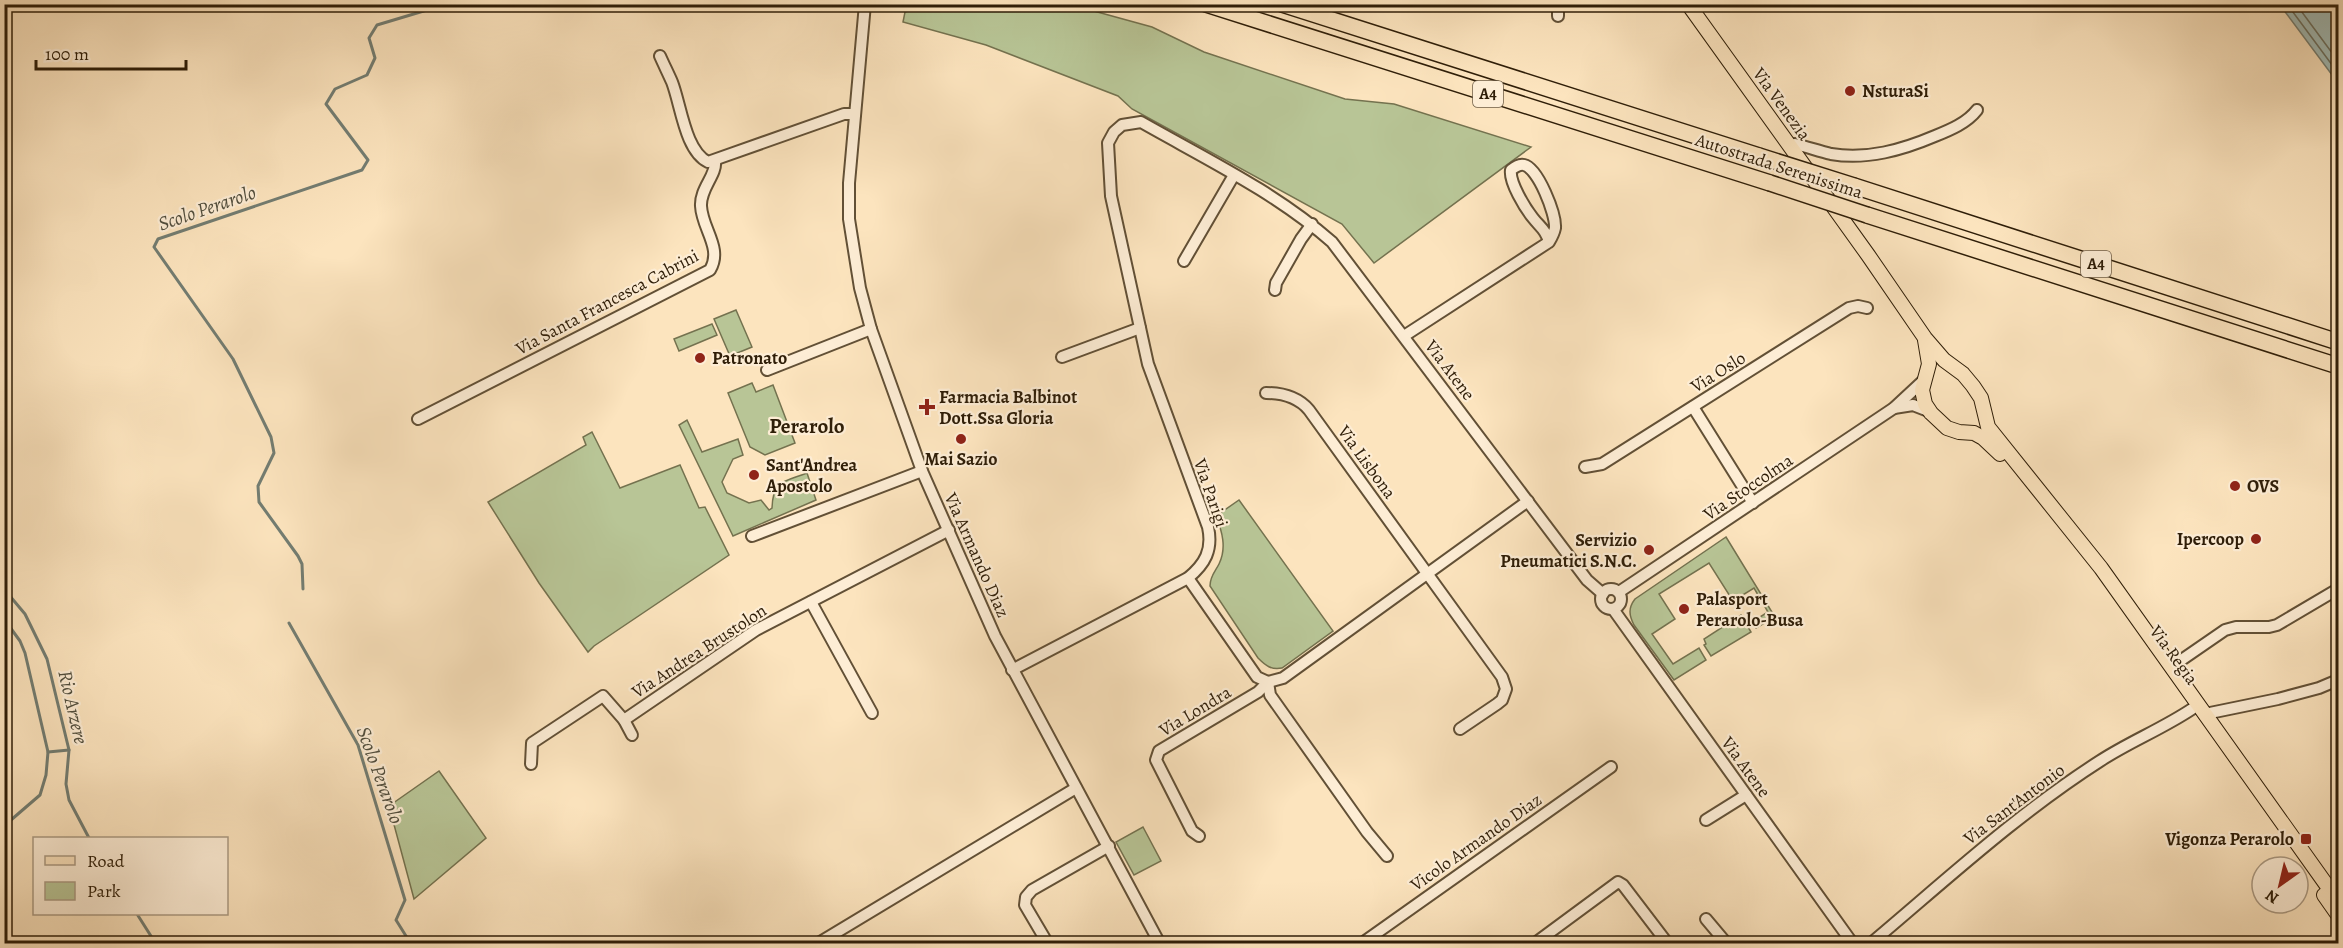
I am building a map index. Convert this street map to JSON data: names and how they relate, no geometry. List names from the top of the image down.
{
  "streets": {
    "highway": ["A4", "Autostrada Serenissima"],
    "main road": ["Via Venezia", "Via Regia"],
    "street": [
      "Via Santa Francesca Cabrini",
      "Via Atene",
      "Via Oslo",
      "Via Lisbona",
      "Via Stoccolma",
      "Via Parigi",
      "Via Armando Diaz",
      "Via Andrea Brustolon",
      "Via Londra",
      "Via Sant'Antonio",
      "Vicolo Armando Diaz"
    ]
  },
  "crossings": [
    ["Via Venezia", "Via Regia"],
    ["Via Atene", "Via Stoccolma"],
    ["Via Atene", "Via Parigi"],
    ["Via Stoccolma", "Via Regia"],
    ["Via Parigi", "Via Armando Diaz"],
    ["Via Armando Diaz", "Via Andrea Brustolon"],
    ["Via Regia", "Via Sant'Antonio"]
  ],
  "districts": ["Perarolo"],
  "water": ["Scolo Perarolo", "Rio Arzere"],
  "places": {
    "other": [
      "NsturaSi",
      "Patronato",
      "Mai Sazio",
      "Sant'Andrea Apostolo",
      "OVS",
      "Ipercoop",
      "Servizio Pneumatici S.N.C.",
      "Palasport Perarolo-Busa"
    ],
    "health": ["Farmacia Balbinot Dott.Ssa Gloria"],
    "transit": ["Vigonza Perarolo"]
  },
  "legend": ["Road", "Park"],
  "scale_bar": "100 m",
  "north": "bottom left"
}
